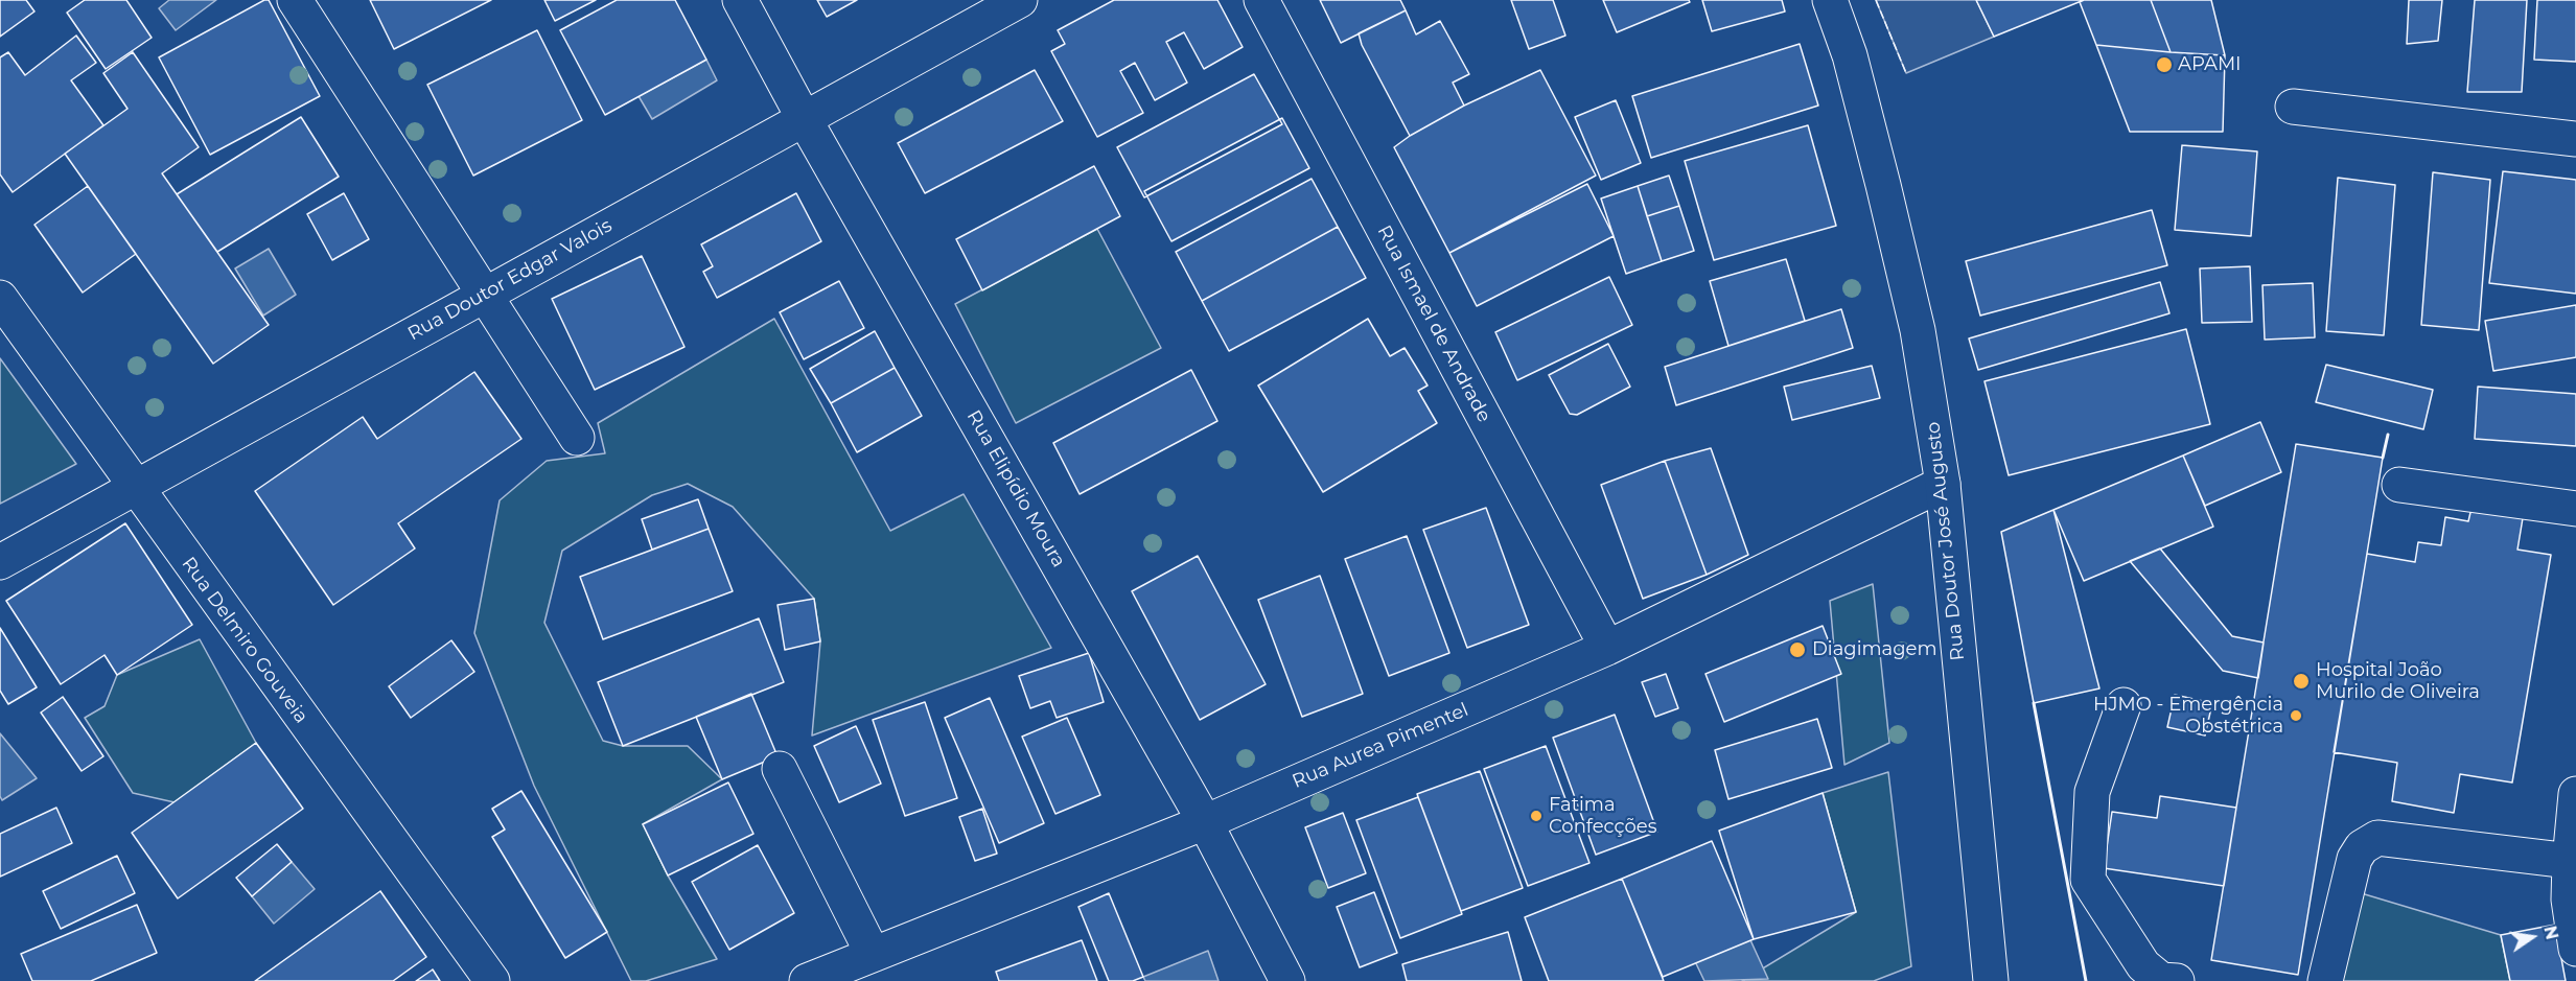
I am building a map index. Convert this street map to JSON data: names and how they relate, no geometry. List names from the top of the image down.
{
  "streets": {
    "street": [
      "Rua Doutor Edgar Valois",
      "Rua Ismael de Andrade",
      "Rua Elipídio Moura",
      "Rua Doutor José Augusto",
      "Rua Delmiro Gouveia",
      "Rua Aurea Pimentel"
    ]
  },
  "crossings": [
    ["Rua Doutor Edgar Valois", "Rua Elipídio Moura"],
    ["Rua Doutor Edgar Valois", "Rua Delmiro Gouveia"],
    ["Rua Ismael de Andrade", "Rua Aurea Pimentel"],
    ["Rua Elipídio Moura", "Rua Aurea Pimentel"],
    ["Rua Doutor José Augusto", "Rua Aurea Pimentel"]
  ],
  "places": [
    "APAMI",
    "Diagimagem",
    "Hospital João Murilo de Oliveira",
    "HJMO - Emergência Obstétrica",
    "Fatima Confecções"
  ],
  "north": "right"
}
